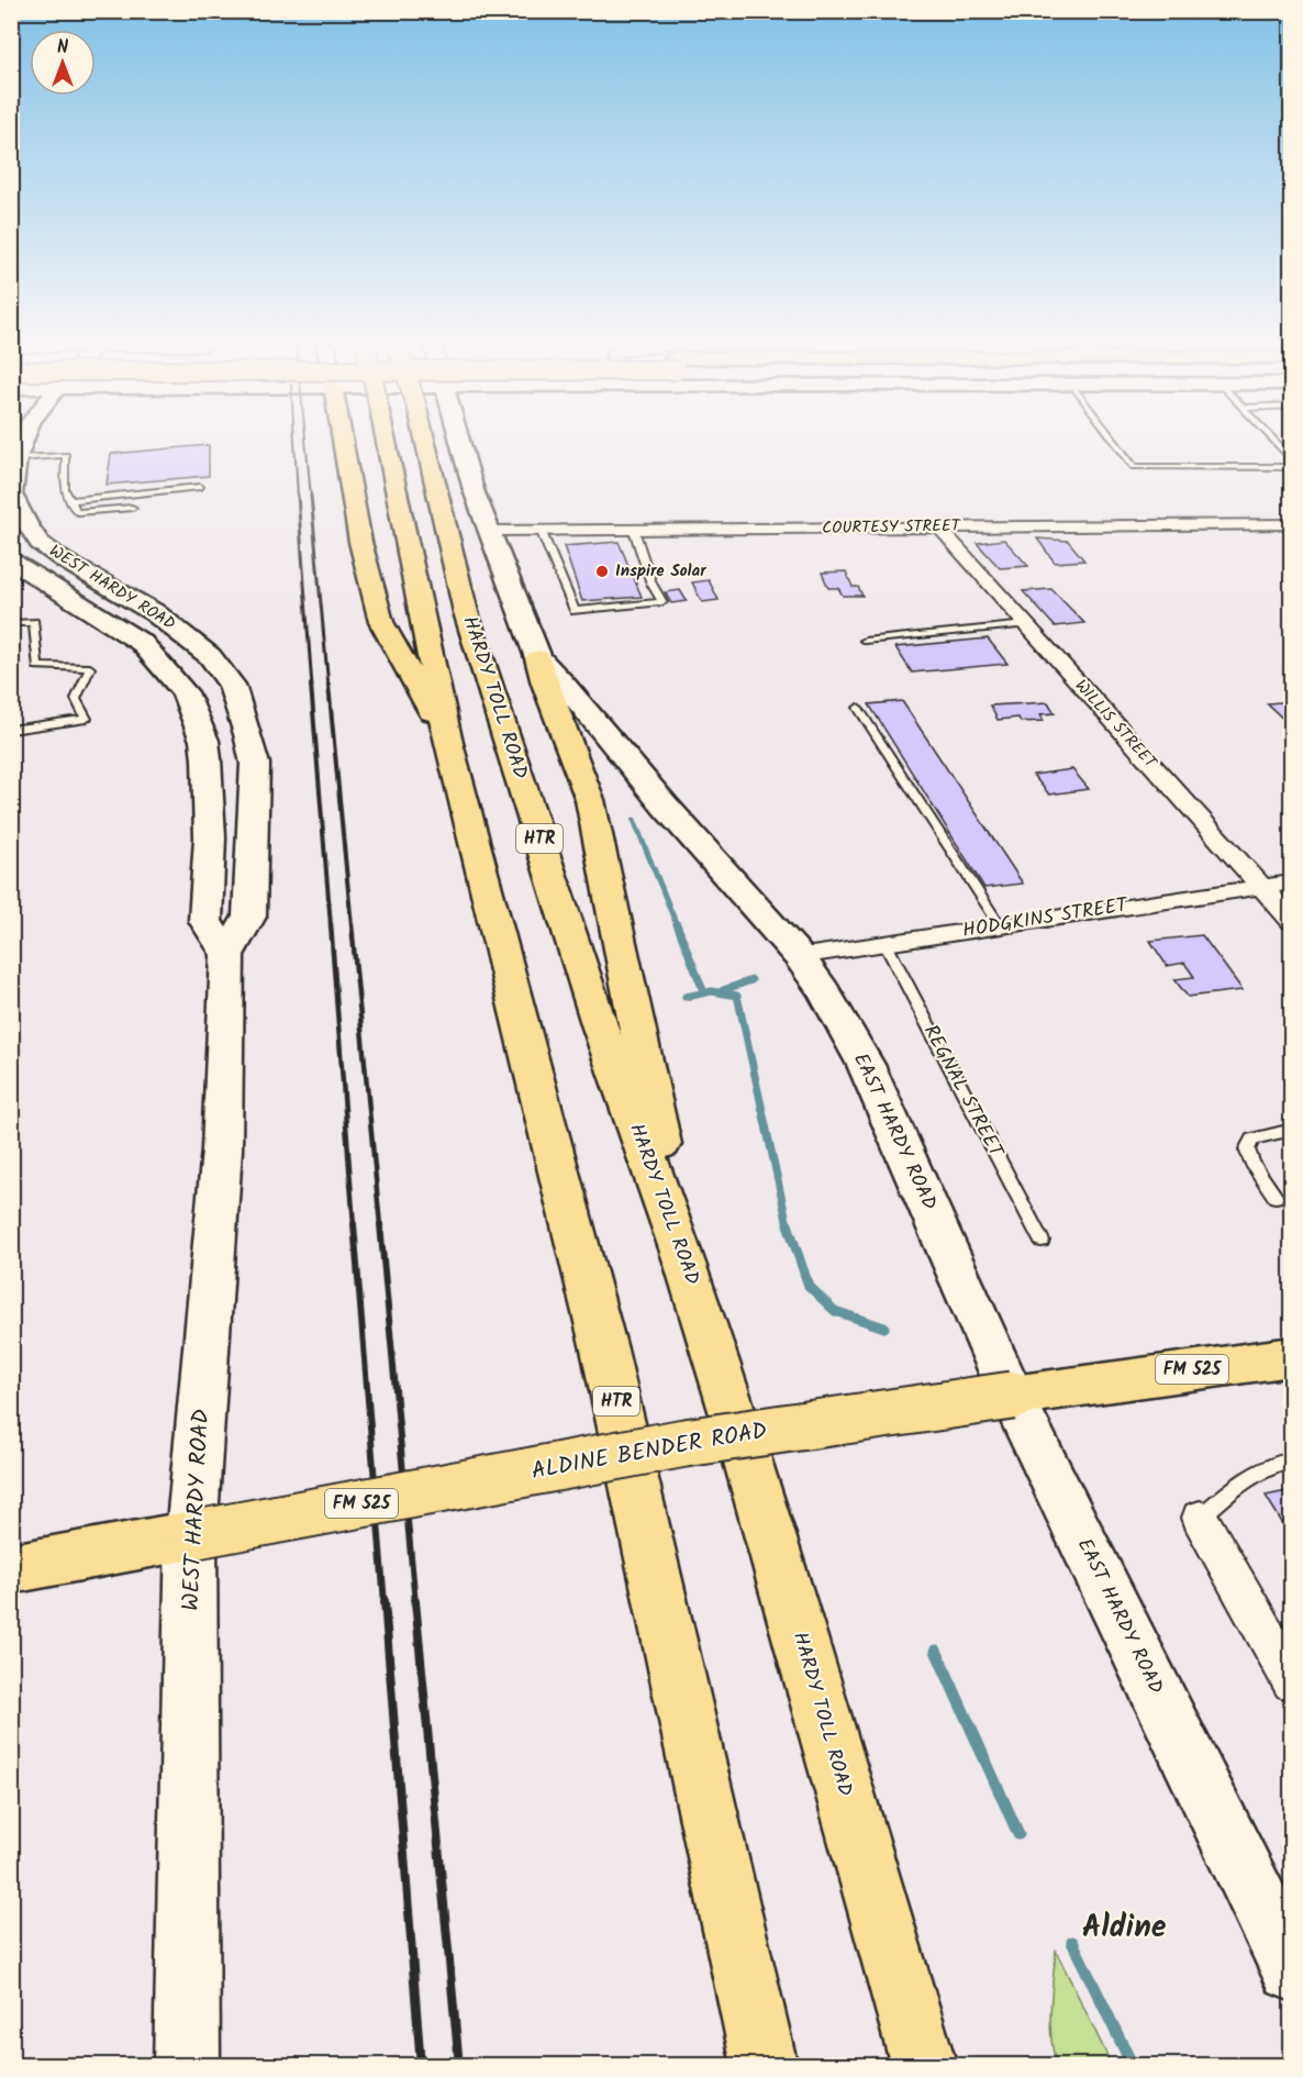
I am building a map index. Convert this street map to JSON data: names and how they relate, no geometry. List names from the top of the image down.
{
  "streets": {
    "main road": [
      "WEST HARDY ROAD",
      "HARDY TOLL ROAD",
      "HTR",
      "EAST HARDY ROAD",
      "FM 525",
      "ALDINE BENDER ROAD"
    ],
    "street": ["COURTESY STREET", "WILLIS STREET", "HODGKINS STREET"],
    "lane": ["REGNAL STREET"]
  },
  "crossings": [
    ["COURTESY STREET", "WILLIS STREET"],
    ["COURTESY STREET", "EAST HARDY ROAD"],
    ["WEST HARDY ROAD", "ALDINE BENDER ROAD"],
    ["WILLIS STREET", "HODGKINS STREET"],
    ["HODGKINS STREET", "REGNAL STREET"],
    ["HODGKINS STREET", "EAST HARDY ROAD"],
    ["EAST HARDY ROAD", "ALDINE BENDER ROAD"]
  ],
  "districts": ["Aldine"],
  "places": ["Inspire Solar"],
  "north": "top"
}
